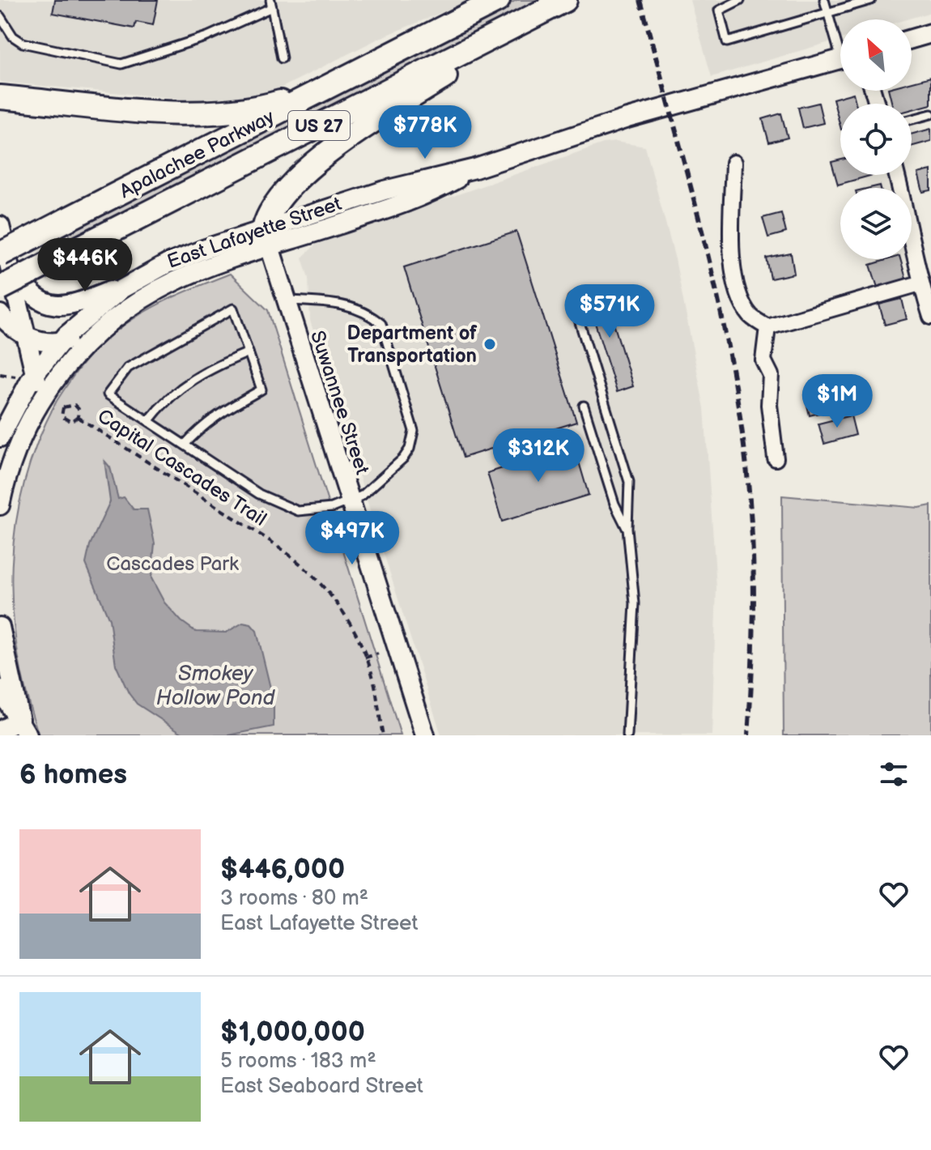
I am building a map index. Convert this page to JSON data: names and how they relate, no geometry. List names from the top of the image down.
{
  "streets": {
    "main road": ["US 27", "Apalachee Parkway"],
    "street": ["East Lafayette Street", "Suwannee Street"],
    "path": ["Capital Cascades Trail"]
  },
  "crossings": [
    ["East Lafayette Street", "Suwannee Street"]
  ],
  "water": ["Smokey Hollow Pond"],
  "parks": ["Cascades Park"],
  "places": ["Department of Transportation"],
  "north": "top left",
  "page": {
    "price": [
      "$778K",
      "$446K",
      "$571K",
      "$1M",
      "$312K",
      "$497K"
    ],
    "heading": "6 homes",
    "list": [
      {
        "name": "$446,000",
        "note": "3 rooms · 80 m² · East Lafayette Street"
      },
      {
        "name": "$1,000,000",
        "note": "5 rooms · 183 m² · East Seaboard Street"
      }
    ]
  }
}
